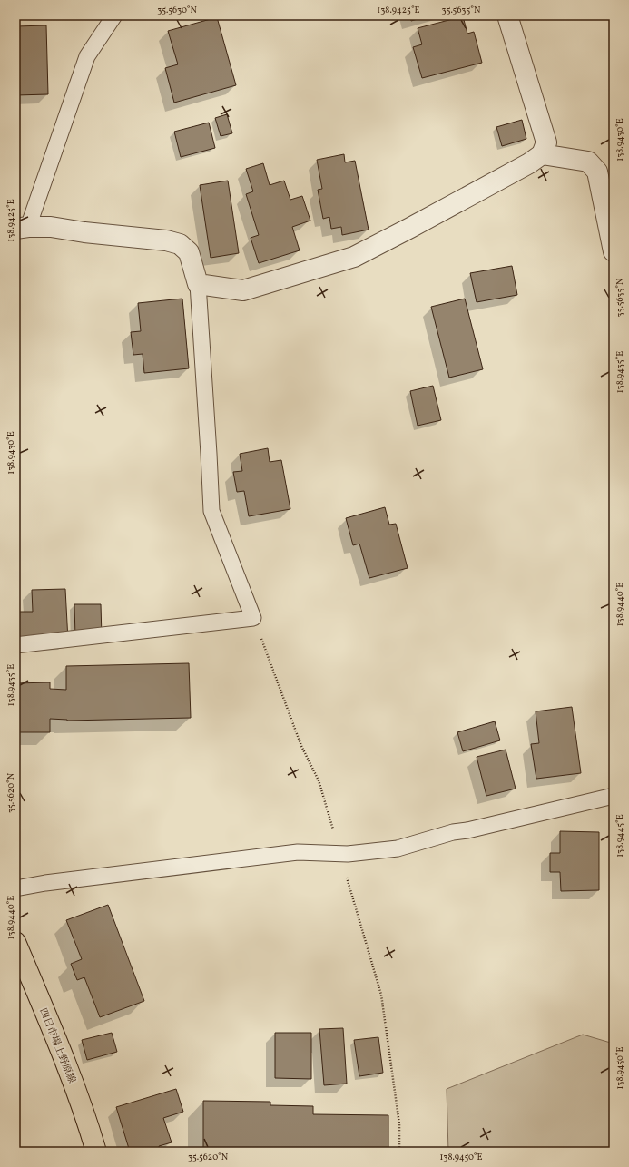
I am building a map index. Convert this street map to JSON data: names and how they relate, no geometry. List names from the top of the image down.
{
  "streets": {
    "main road": ["四日市場上野原線"]
  },
  "coordinates": [
    "35.5630°N",
    "138.9425°E",
    "35.5635°N",
    "138.9430°E",
    "138.9435°E",
    "138.9440°E",
    "35.5620°N",
    "138.9445°E",
    "138.9450°E"
  ]
}
